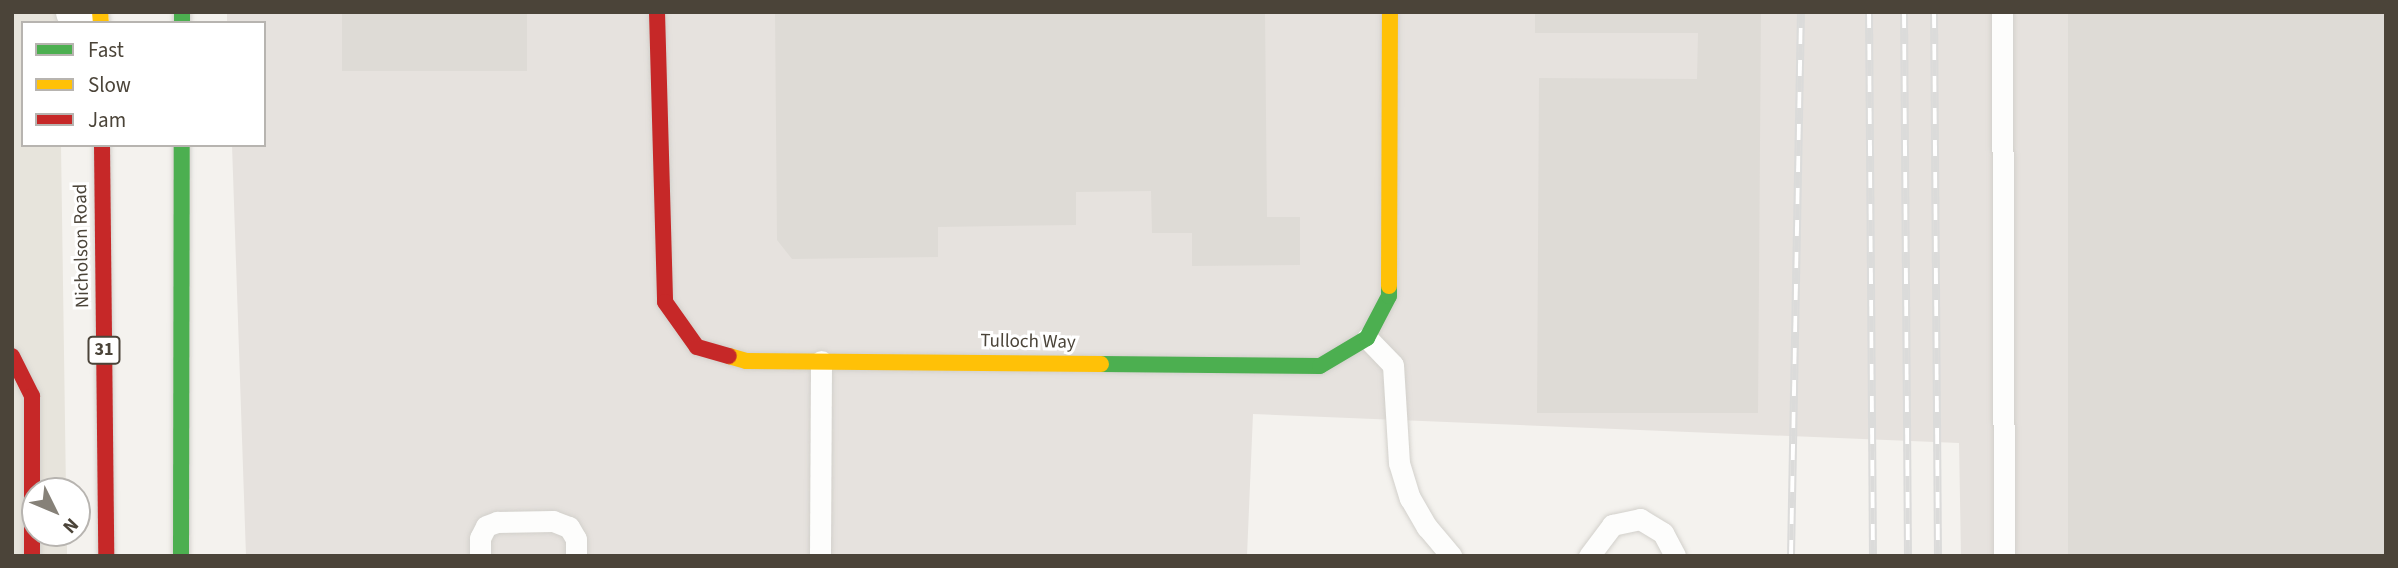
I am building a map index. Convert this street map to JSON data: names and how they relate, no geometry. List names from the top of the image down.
{
  "streets": {
    "street": ["Nicholson Road", "Tulloch Way", "31"]
  },
  "legend": ["Fast", "Slow", "Jam"],
  "north": "bottom right"
}
